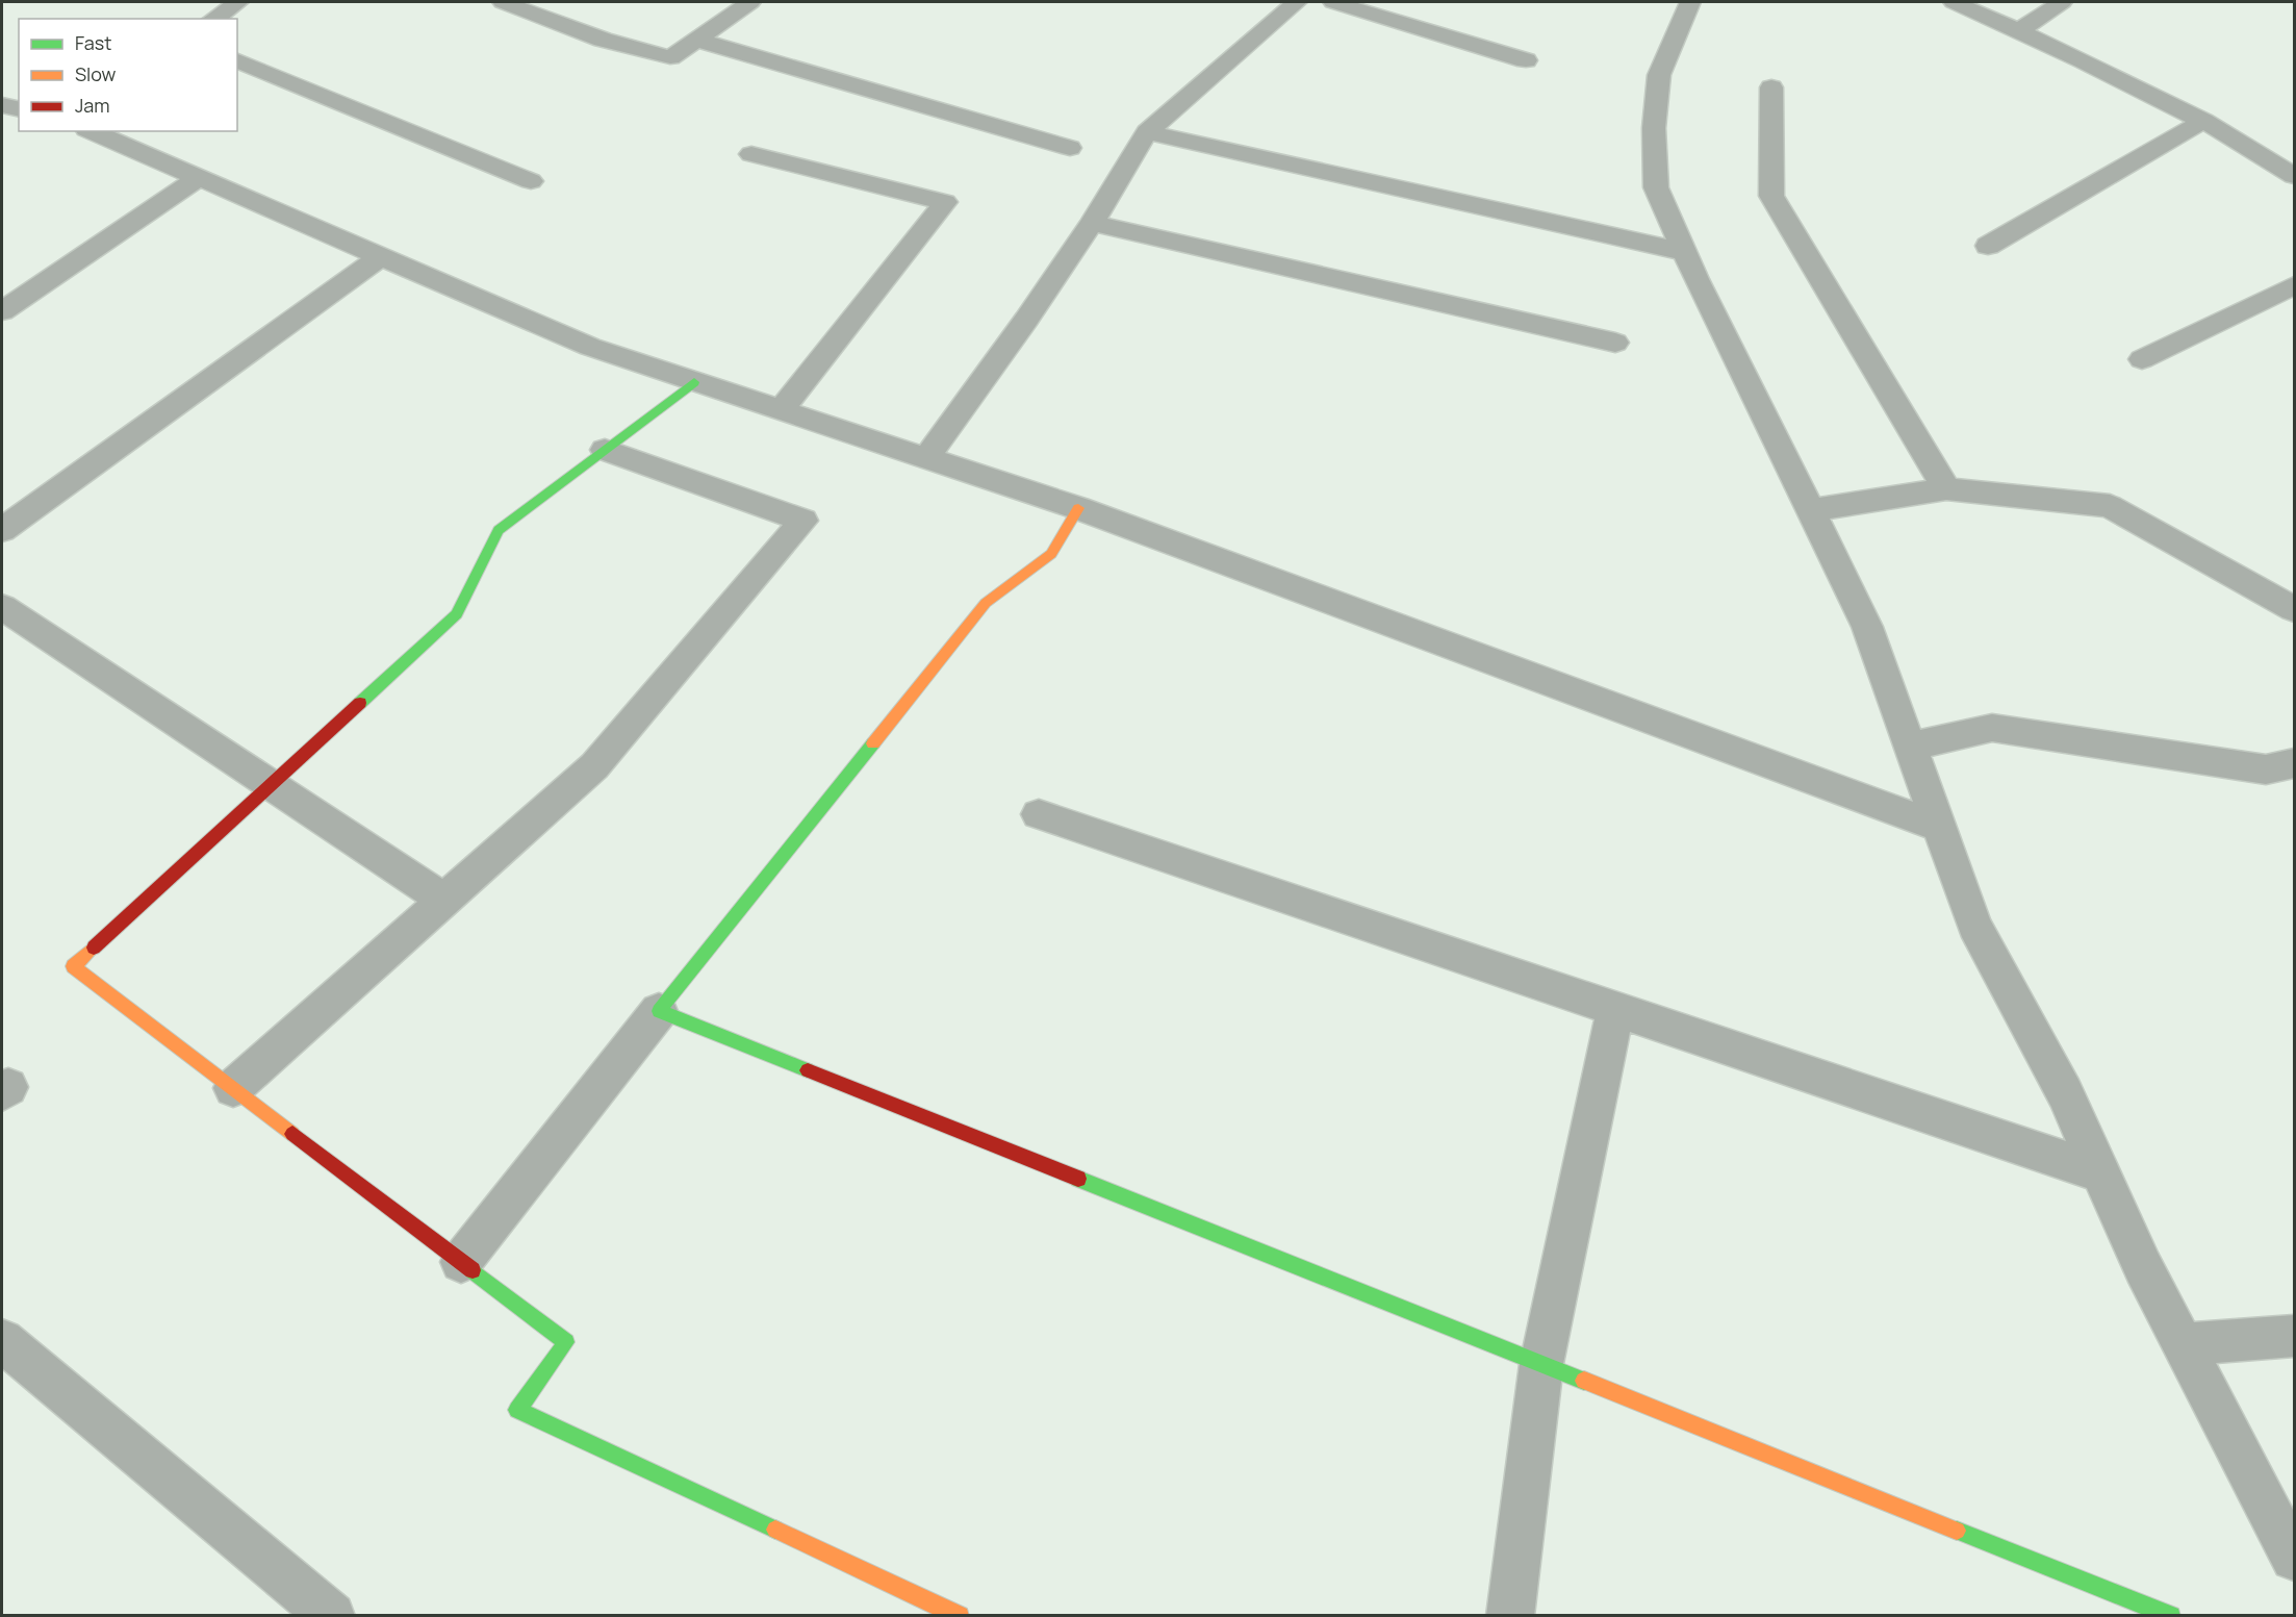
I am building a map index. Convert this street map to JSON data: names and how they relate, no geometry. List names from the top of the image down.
{
  "legend": ["Fast", "Slow", "Jam"]
}
